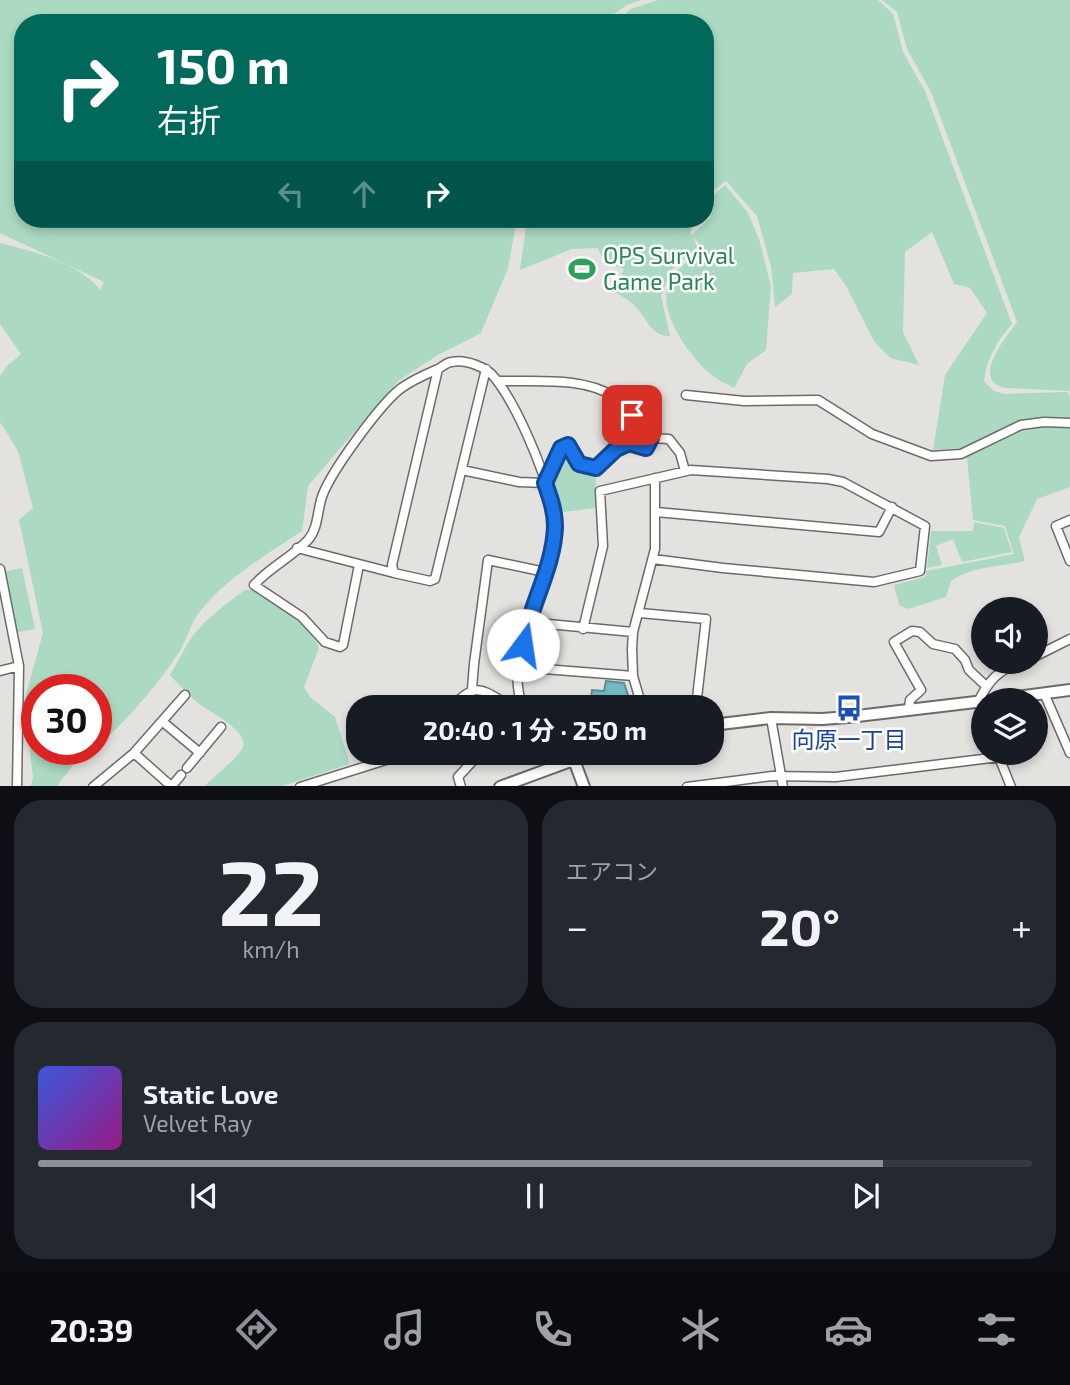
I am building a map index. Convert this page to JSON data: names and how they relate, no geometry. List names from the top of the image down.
{
  "places": {
    "sports": ["OPS Survival Game Park"],
    "bus stop": ["向原一丁目"]
  },
  "page": {
    "turn": ["150 m", "右折"],
    "limit": "30",
    "trip": "20:40 · 1 分 · 250 m",
    "tile": [
      ["22", "km/h"],
      "エアコン"
    ],
    "heat": ["−", "20°", "+"],
    "song": ["Static Love", "Velvet Ray"],
    "tabs": "20:39"
  }
}
